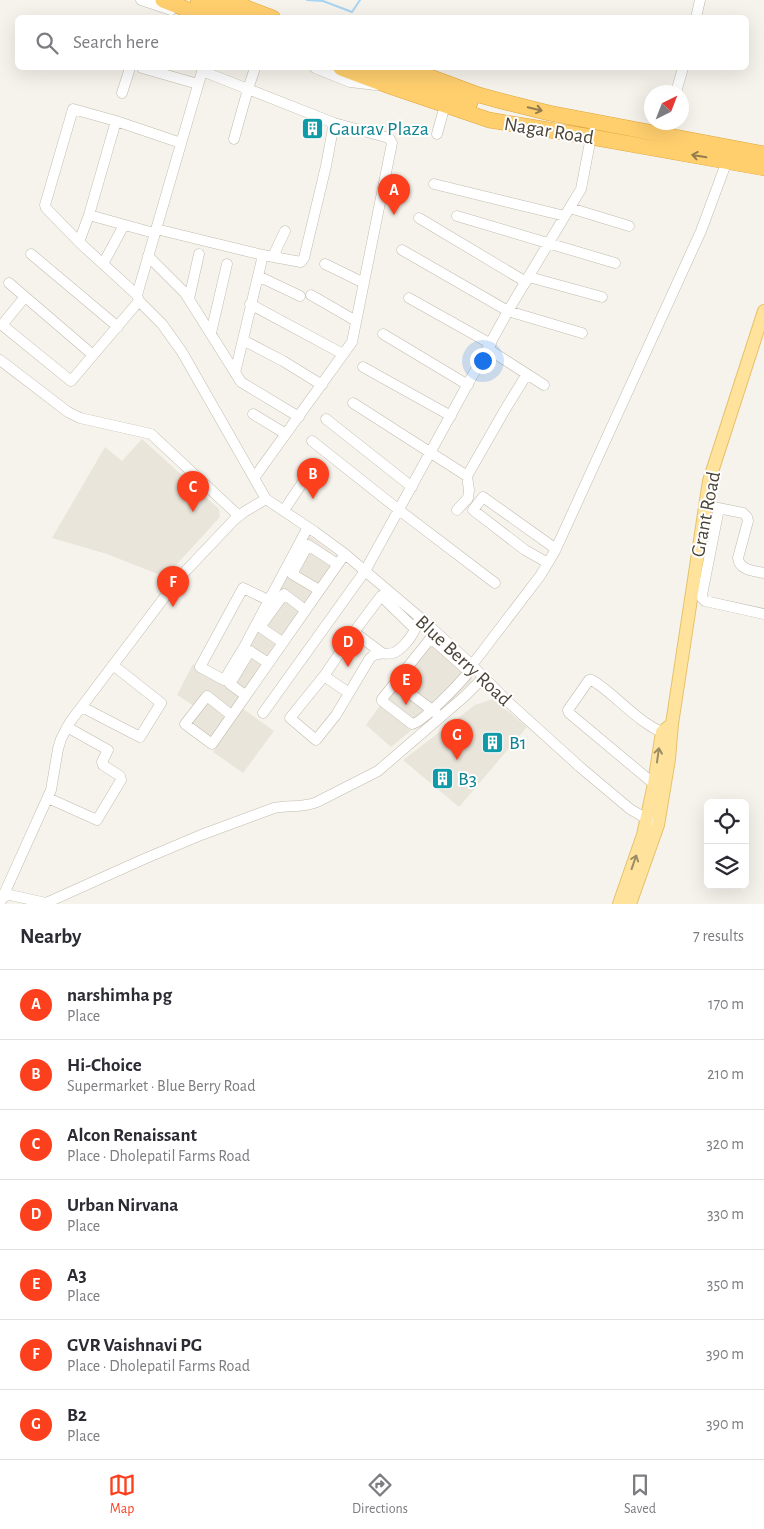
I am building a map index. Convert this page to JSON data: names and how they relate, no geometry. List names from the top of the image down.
{
  "streets": {
    "highway": ["Nagar Road"],
    "main road": ["Grant Road"],
    "street": ["Blue Berry Road"]
  },
  "crossings": [
    ["Grant Road", "Blue Berry Road"]
  ],
  "places": {
    "building": ["Gaurav Plaza", "B1", "B3"]
  },
  "north": "top right",
  "page": {
    "search": "Search here",
    "pins": [
      "A",
      "B",
      "C",
      "F",
      "D",
      "E",
      "G"
    ],
    "heading": ["Nearby", "7 results"],
    "list": [
      {
        "mark": "A",
        "name": "narshimha pg",
        "note": "Place",
        "value": "170 m"
      },
      {
        "mark": "B",
        "name": "Hi-Choice",
        "note": "Supermarket · Blue Berry Road",
        "value": "210 m"
      },
      {
        "mark": "C",
        "name": "Alcon Renaissant",
        "note": "Place · Dholepatil Farms Road",
        "value": "320 m"
      },
      {
        "mark": "D",
        "name": "Urban Nirvana",
        "note": "Place",
        "value": "330 m"
      },
      {
        "mark": "E",
        "name": "A3",
        "note": "Place",
        "value": "350 m"
      },
      {
        "mark": "F",
        "name": "GVR Vaishnavi PG",
        "note": "Place · Dholepatil Farms Road",
        "value": "390 m"
      },
      {
        "mark": "G",
        "name": "B2",
        "note": "Place",
        "value": "390 m"
      }
    ],
    "nav": ["Map", "Directions", "Saved"]
  }
}
